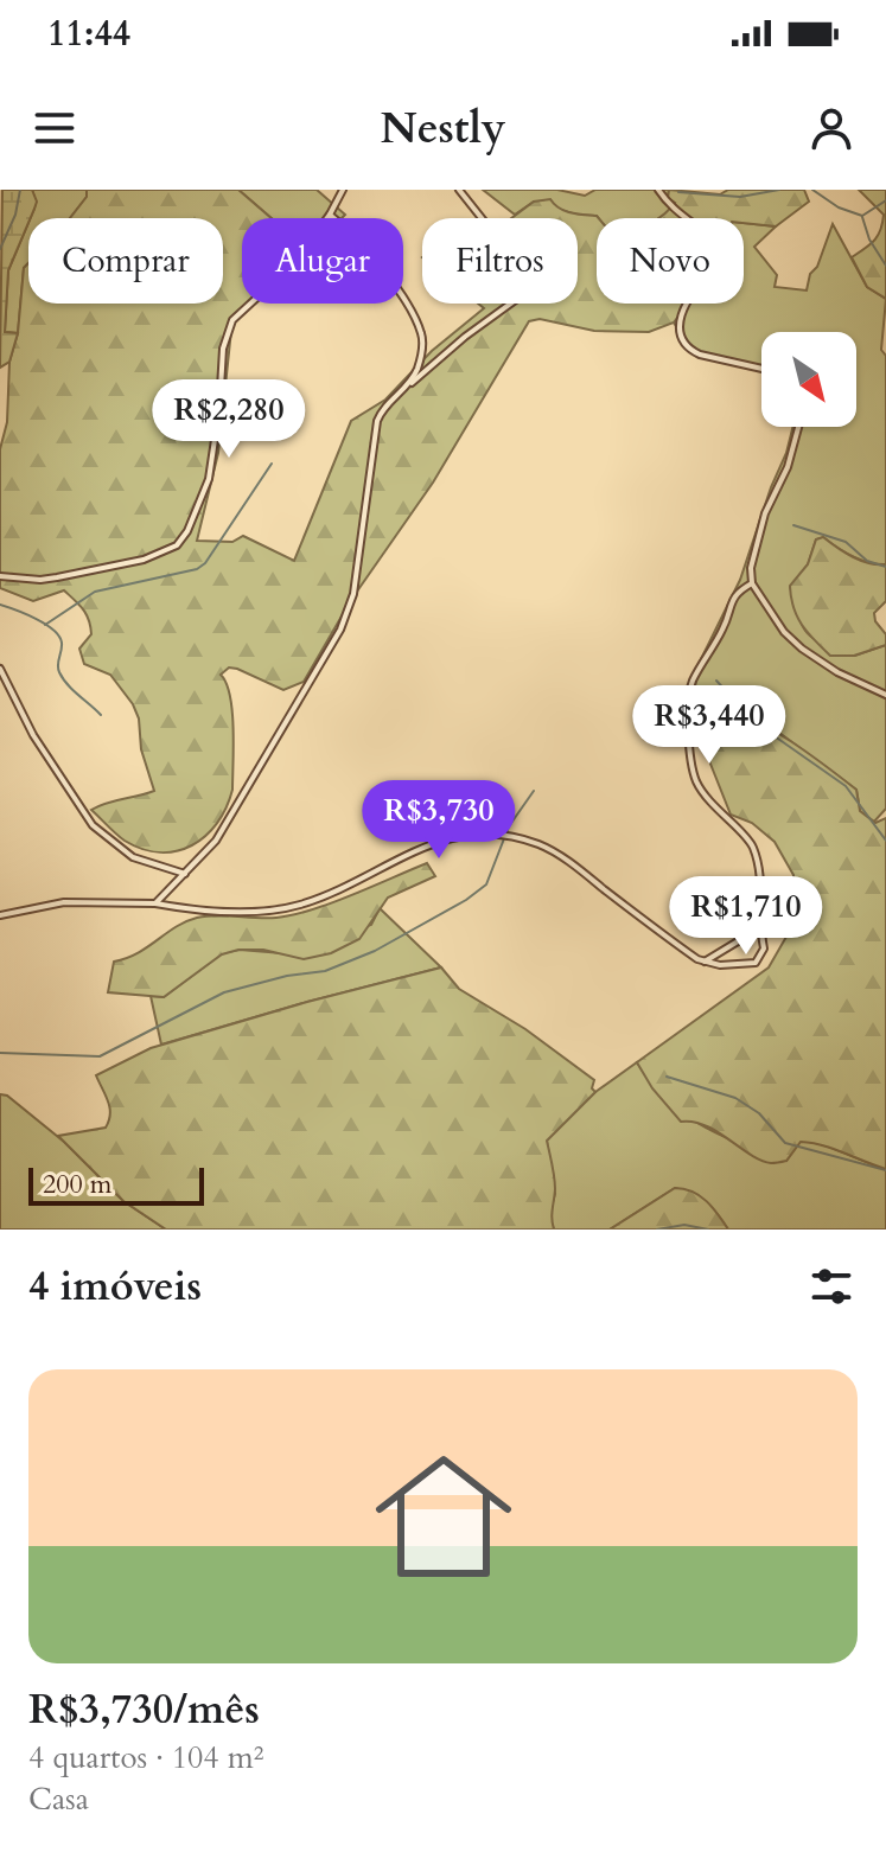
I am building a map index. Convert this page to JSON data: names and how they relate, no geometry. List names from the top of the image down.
{
  "scale_bar": "200 m",
  "north": "bottom right",
  "page": {
    "status": "11:44",
    "header": "Nestly",
    "chip": [
      "Comprar",
      "Alugar",
      "Filtros",
      "Novo"
    ],
    "price": [
      "R$2,280",
      "R$3,440",
      "R$3,730",
      "R$1,710"
    ],
    "scale": "200 m",
    "heading": "4 imóveis",
    "list": [
      {
        "name": "R$3,730/mês",
        "note": "4 quartos · 104 m² · Casa"
      }
    ]
  }
}
